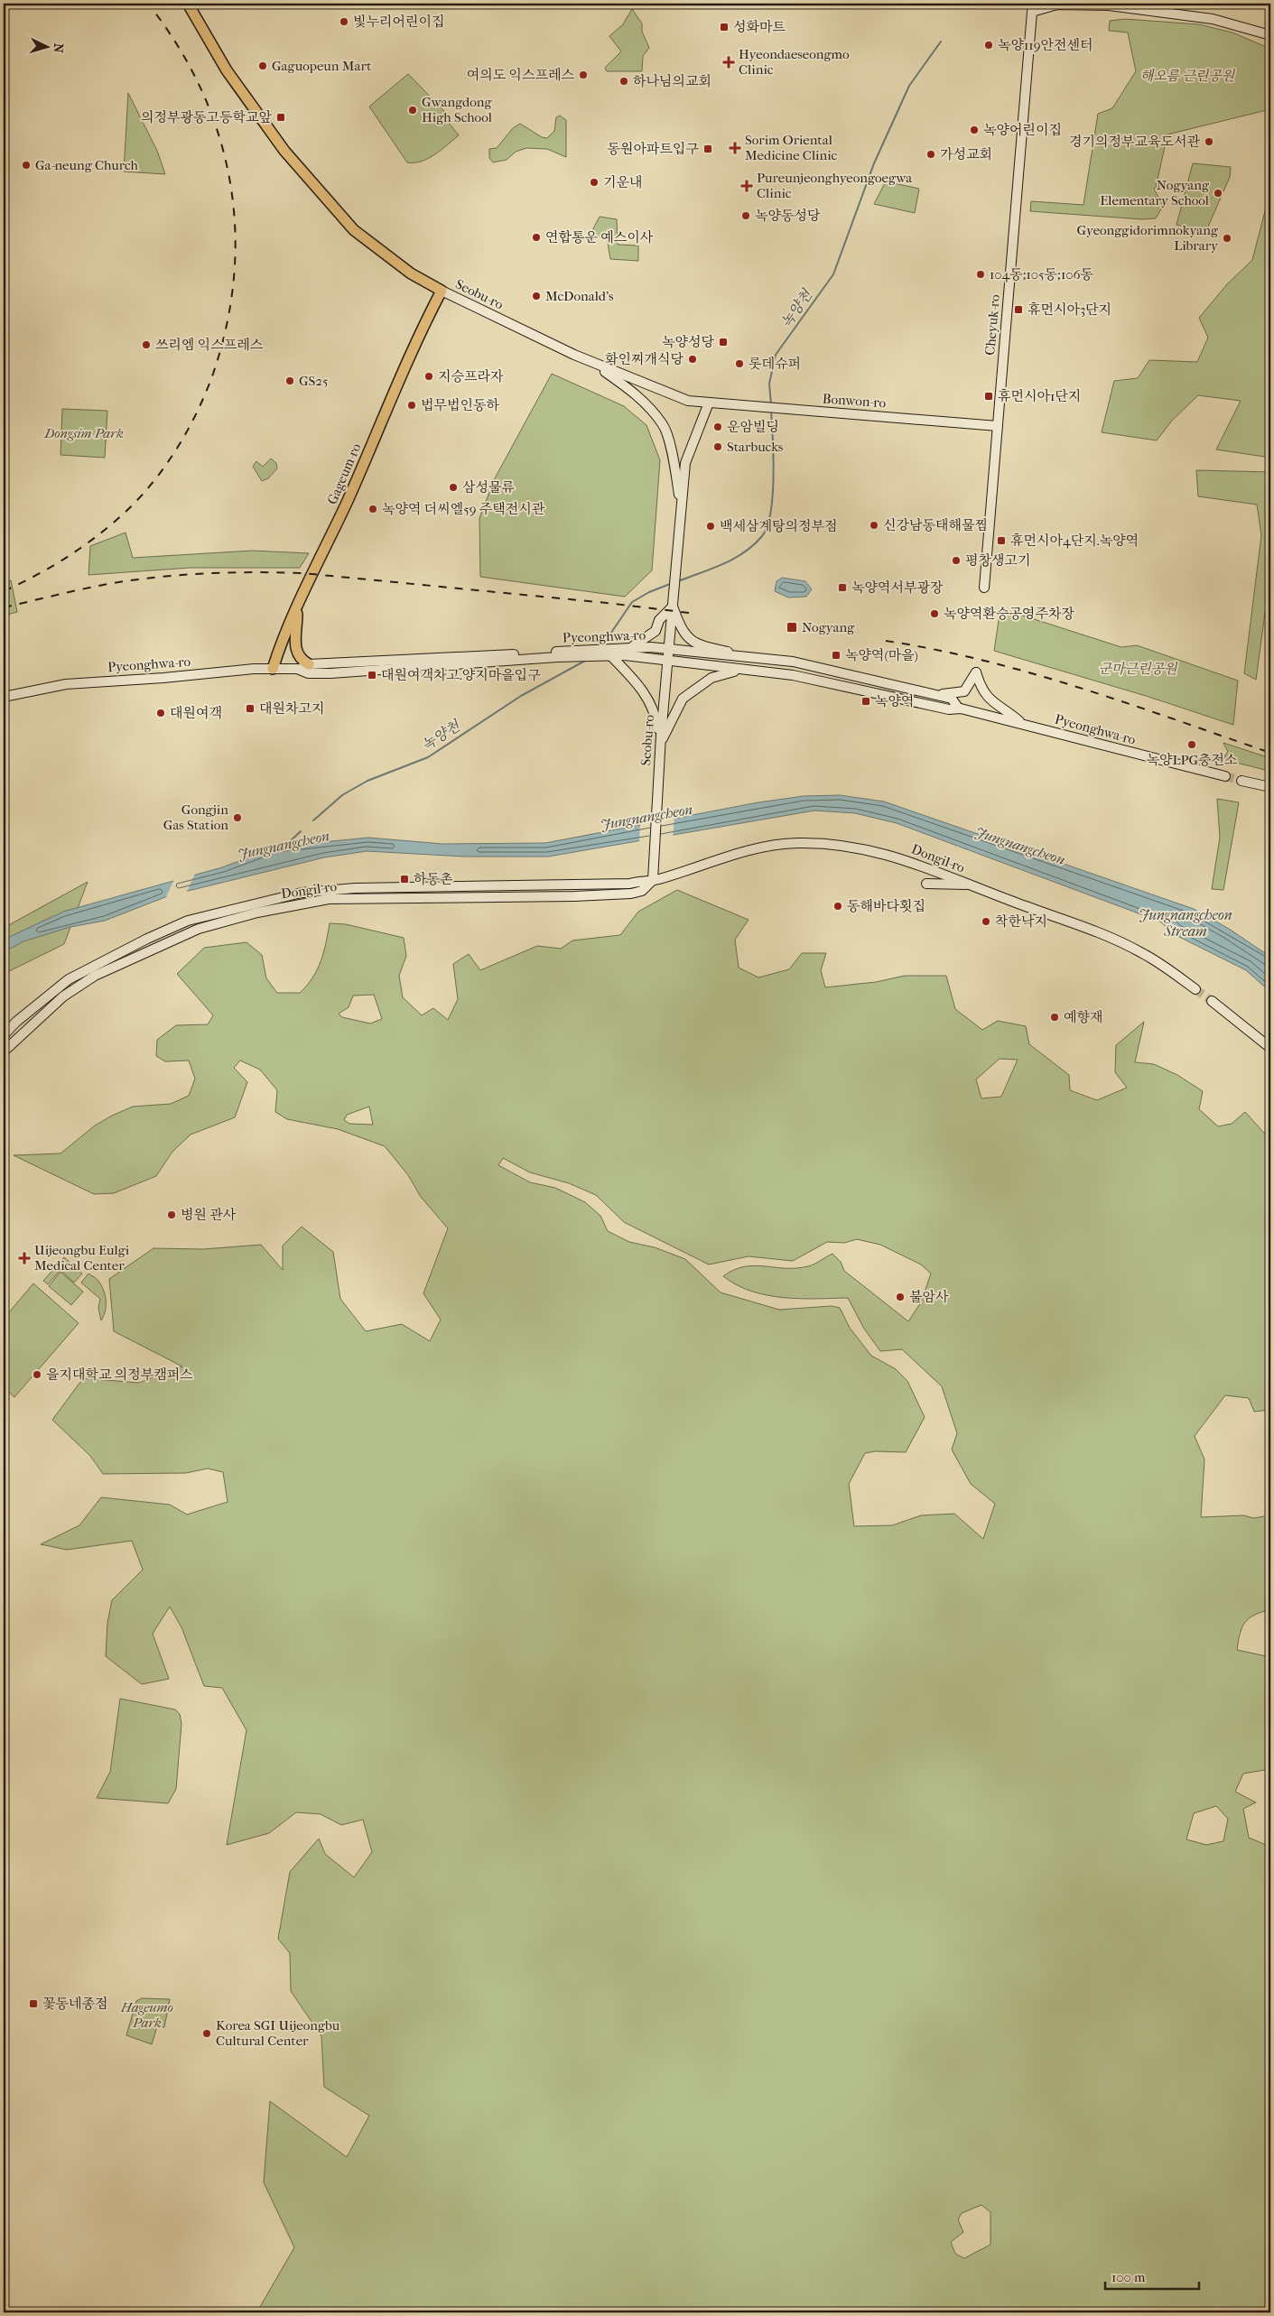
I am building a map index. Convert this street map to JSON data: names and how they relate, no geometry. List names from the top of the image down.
{
  "streets": {
    "main road": ["Seobu-ro", "Gageum-ro"],
    "street": [
      "Cheyuk-ro",
      "Bonwon-ro",
      "Pyeonghwa-ro",
      "Dongil-ro"
    ]
  },
  "crossings": [
    ["Seobu-ro", "Bonwon-ro"],
    ["Seobu-ro", "Gageum-ro"],
    ["Seobu-ro", "Pyeonghwa-ro"],
    ["Seobu-ro", "Dongil-ro"],
    ["Cheyuk-ro", "Bonwon-ro"],
    ["Gageum-ro", "Pyeonghwa-ro"]
  ],
  "water": ["녹양천", "Jungnangcheon", "Jungnangcheon Stream"],
  "parks": [
    "해오름 근린공원",
    "Dongsim Park",
    "군마근린공원",
    "Hageumo Park"
  ],
  "places": {
    "other": [
      "빛누리어린이집",
      "녹양119안전센터",
      "Gaguopeun Mart",
      "여의도 익스프레스",
      "하나님의교회",
      "Gwangdong High School",
      "녹양어린이집",
      "경기의정부교육도서관",
      "가성교회",
      "Ga-neung Church",
      "기운내",
      "Nogyang Elementary School",
      "녹양동성당",
      "연합통운 예스이사",
      "Gyeonggidorimnokyang Library",
      "104동;105동;106동",
      "McDonald's",
      "쓰리엠 익스프레스",
      "화인찌개식당",
      "롯데슈퍼",
      "지승프라자",
      "GS25",
      "법무법인동하",
      "운암빌딩",
      "Starbucks",
      "삼성물류",
      "녹양역 더씨엘59 주택전시관",
      "신강남동태해물찜",
      "백세삼계탕의정부점",
      "평창생고기",
      "녹양역환승공영주차장",
      "대원여객",
      "녹양LPG충전소",
      "Gongjin Gas Station",
      "동해바다횟집",
      "착한낙지",
      "예향재",
      "병원 관사",
      "불암사",
      "을지대학교 의정부캠퍼스",
      "Korea SGI Uijeongbu Cultural Center"
    ],
    "transit": [
      "성화마트",
      "의정부광동고등학교앞",
      "동원아파트입구",
      "휴먼시아3단지",
      "녹양성당",
      "휴먼시아1단지",
      "휴먼시아4단지.녹양역",
      "녹양역서부광장",
      "Nogyang",
      "녹양역(마을)",
      "대원여객차고.양지마을입구",
      "녹양역",
      "대원차고지",
      "하동촌",
      "꽃동네종점"
    ],
    "health": [
      "Hyeondaeseongmo Clinic",
      "Sorim Oriental Medicine Clinic",
      "Pureunjeonghyeongoegwa Clinic",
      "Uijeongbu Eulgi Medical Center"
    ]
  },
  "scale_bar": "100 m",
  "north": "right"
}
